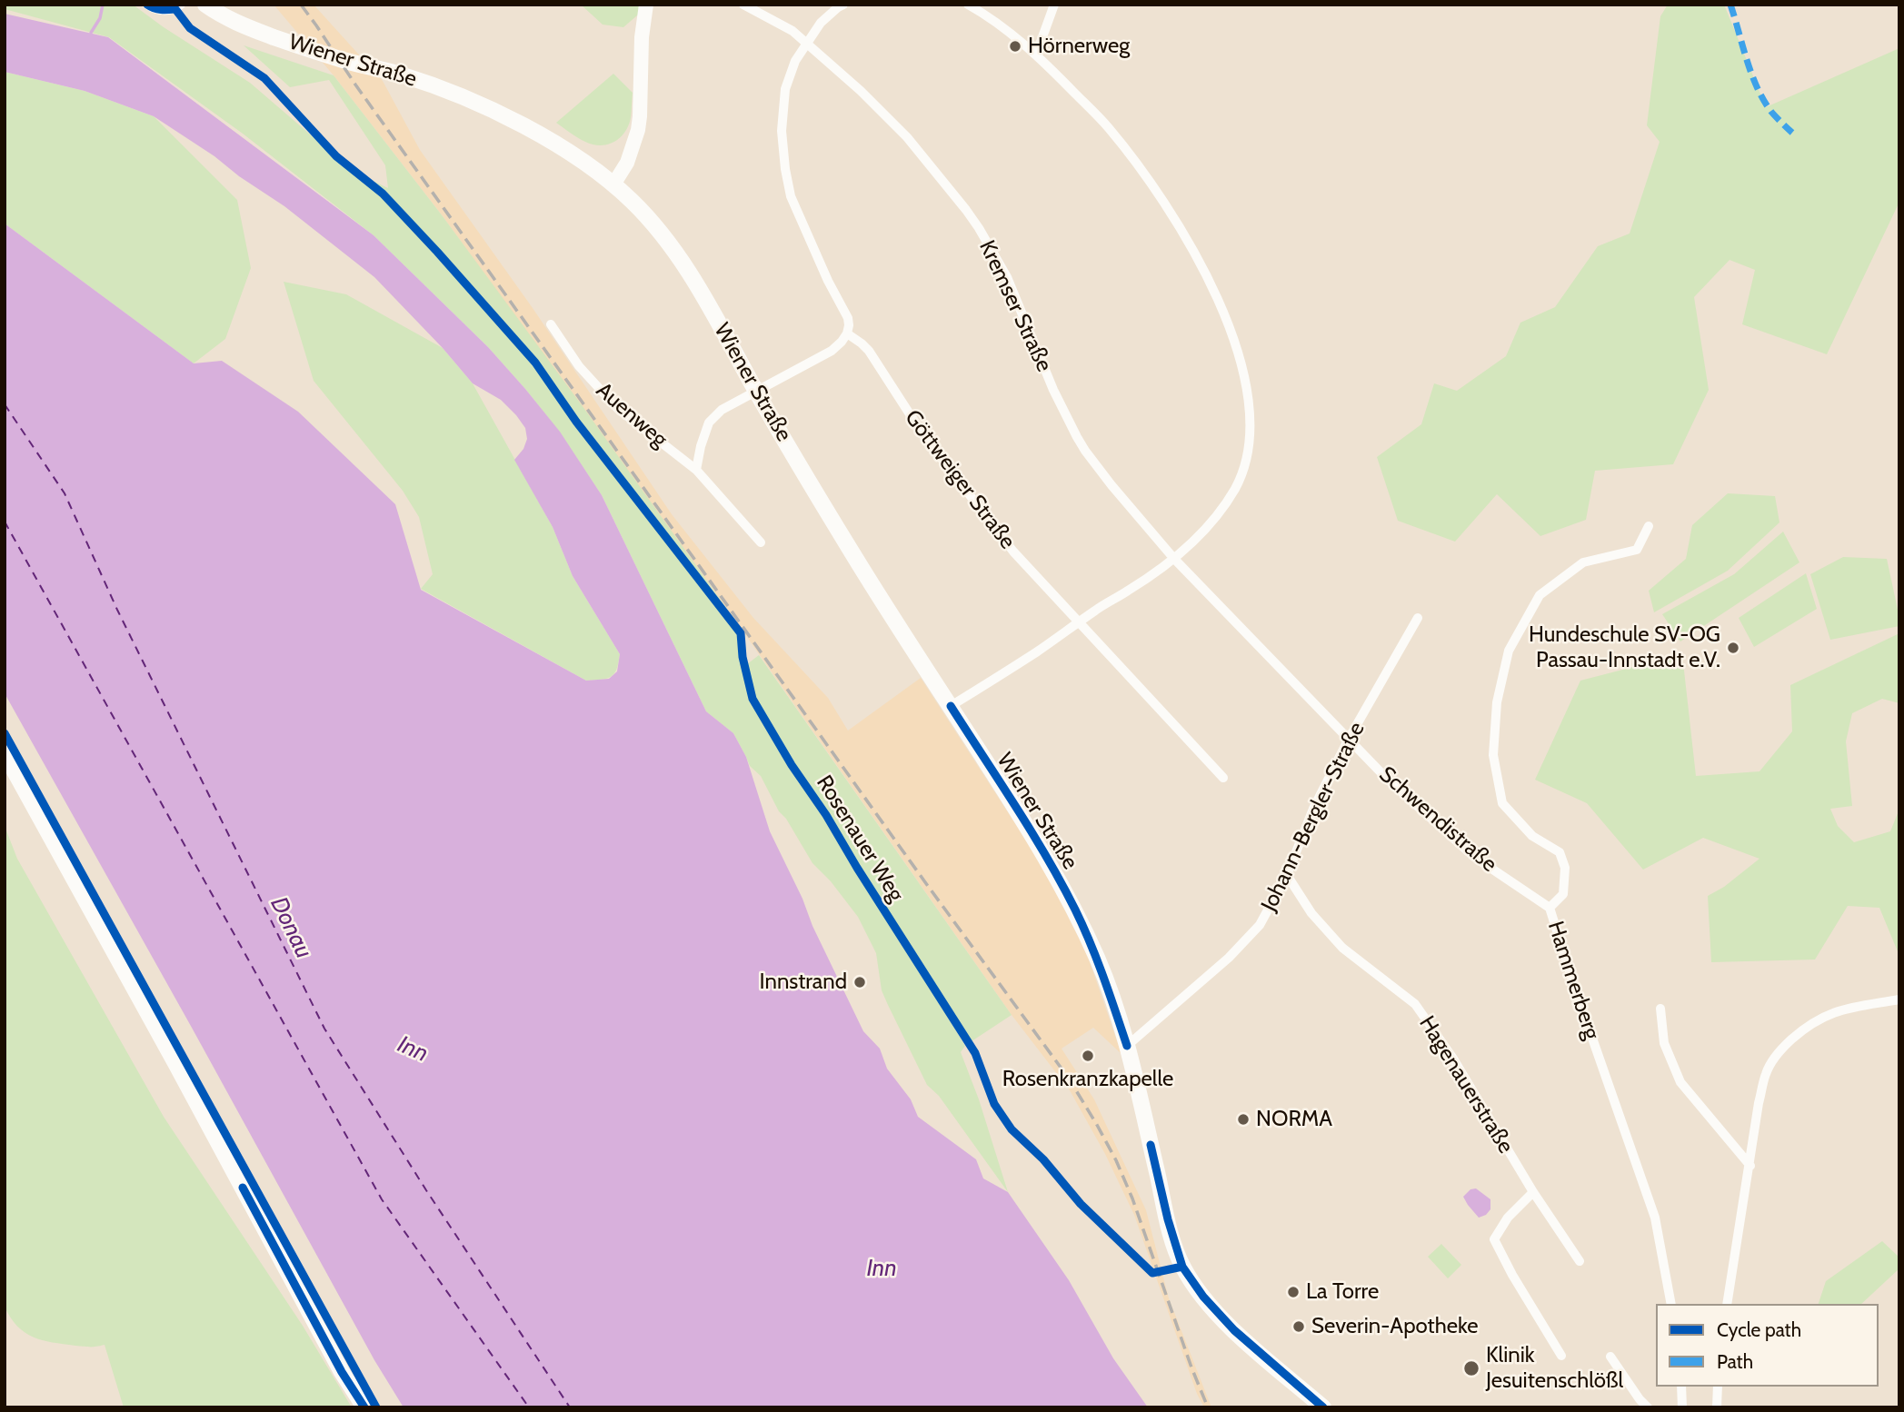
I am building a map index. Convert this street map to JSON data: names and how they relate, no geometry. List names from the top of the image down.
{
  "streets": {
    "main road": ["Wiener Straße"],
    "street": [
      "Kremser Straße",
      "Auenweg",
      "Göttweiger Straße",
      "Johann-Bergler-Straße",
      "Schwendistraße",
      "Hammerberg",
      "Hagenauerstraße"
    ],
    "cycle path": ["Rosenauer Weg"]
  },
  "crossings": [
    ["Wiener Straße", "Auenweg"],
    ["Wiener Straße", "Johann-Bergler-Straße"],
    ["Kremser Straße", "Schwendistraße"],
    ["Johann-Bergler-Straße", "Schwendistraße"],
    ["Johann-Bergler-Straße", "Hagenauerstraße"],
    ["Schwendistraße", "Hammerberg"]
  ],
  "water": ["Donau", "Inn"],
  "places": [
    "Hörnerweg",
    "Hundeschule SV-OG Passau-Innstadt e.V.",
    "Innstrand",
    "Rosenkranzkapelle",
    "NORMA",
    "La Torre",
    "Severin-Apotheke",
    "Klinik Jesuitenschlößl"
  ],
  "legend": ["Cycle path", "Path"]
}
